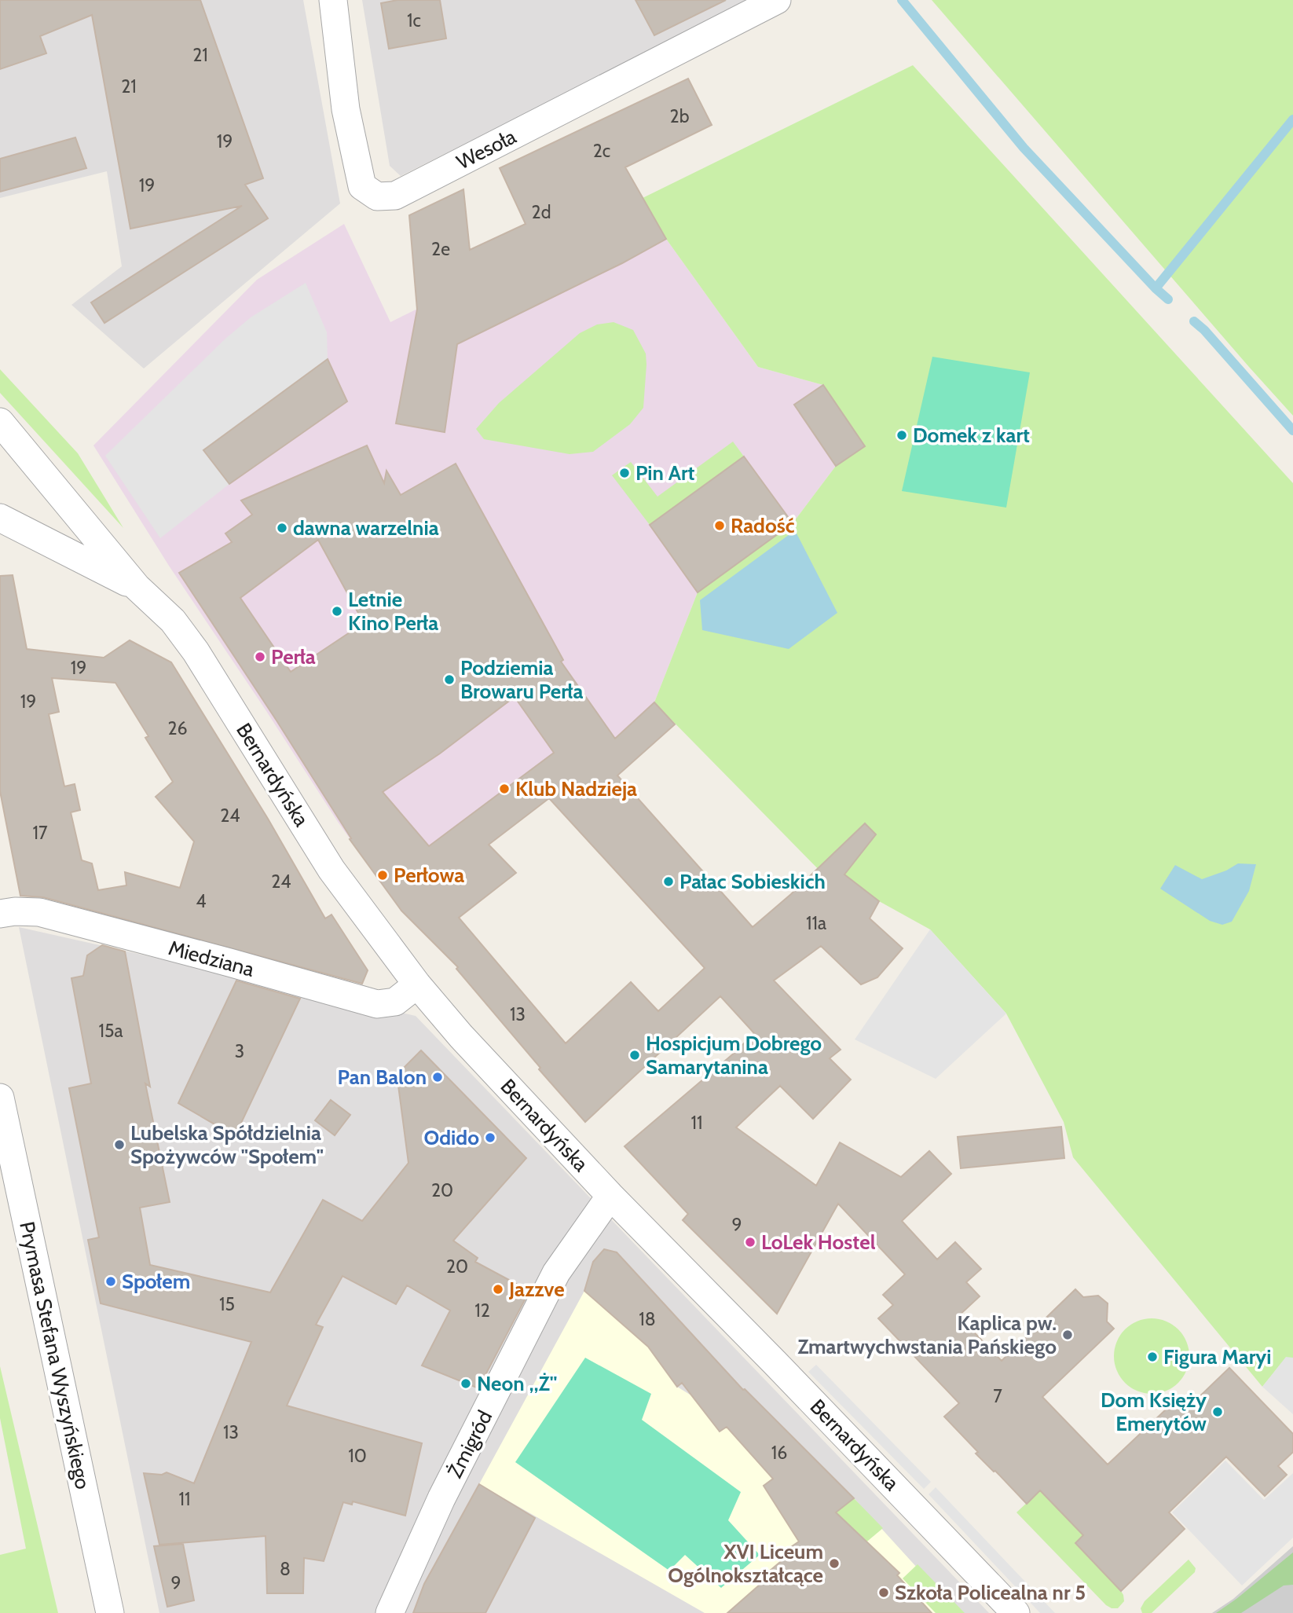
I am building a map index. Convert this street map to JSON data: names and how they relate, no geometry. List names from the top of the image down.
{
  "streets": {
    "street": [
      "Wesoła",
      "Bernardyńska",
      "Miedziana",
      "Prymasa Stefana Wyszyńskiego",
      "Żmigród"
    ]
  },
  "crossings": [
    ["Bernardyńska", "Miedziana"],
    ["Bernardyńska", "Żmigród"]
  ],
  "places": [
    "Domek z kart",
    "Pin Art",
    "Radość",
    "dawna warzelnia",
    "Letnie Kino Perła",
    "Perła",
    "Podziemia Browaru Perła",
    "Klub Nadzieja",
    "Perłowa",
    "Pałac Sobieskich",
    "Hospicjum Dobrego Samarytanina",
    "Pan Balon",
    "Odido",
    "Lubelska Spółdzielnia Spożywców \"Społem\"",
    "LoLek Hostel",
    "Społem",
    "Jazzve",
    "Kaplica pw. Zmartwychwstania Pańskiego",
    "Figura Maryi",
    "Neon ,,Ż''",
    "Dom Księży Emerytów",
    "XVI Liceum Ogólnokształcące",
    "Szkoła Policealna nr 5"
  ],
  "house_numbers": [
    "1c",
    "21",
    "21",
    "2b",
    "19",
    "2c",
    "19",
    "2d",
    "2e",
    "19",
    "19",
    "26",
    "24",
    "17",
    "24",
    "4",
    "11a",
    "13",
    "15a",
    "3",
    "11",
    "20",
    "9",
    "20",
    "15",
    "12",
    "18",
    "7",
    "13",
    "16",
    "10",
    "11",
    "8",
    "9"
  ]
}
